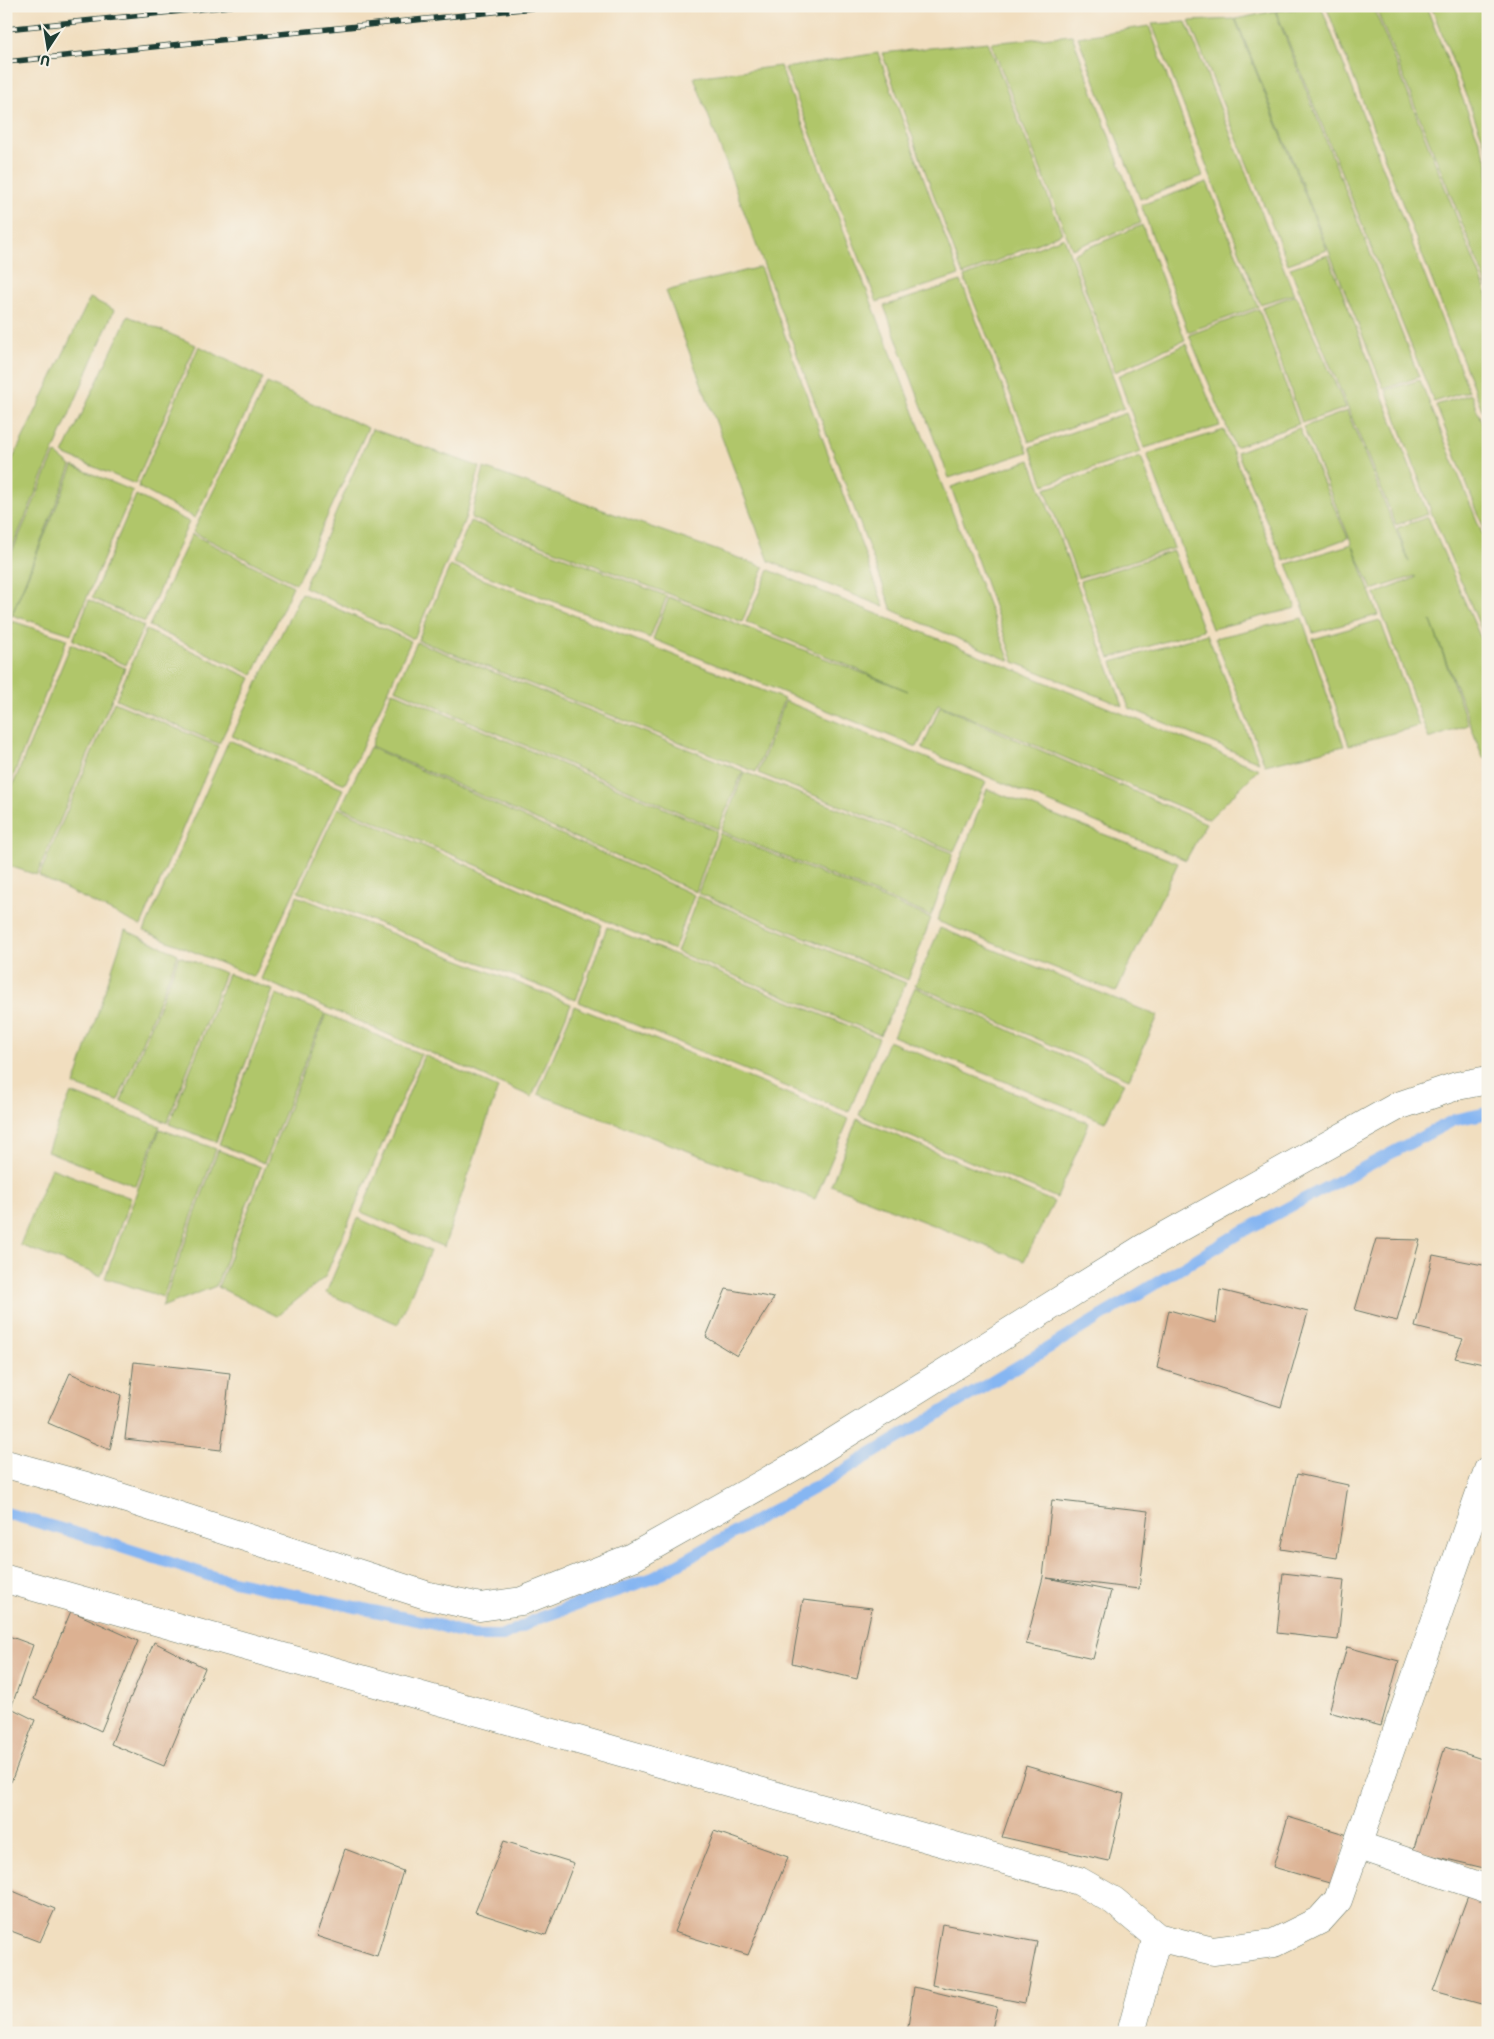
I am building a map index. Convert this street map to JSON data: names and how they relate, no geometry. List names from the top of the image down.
{
  "north": "bottom"
}
